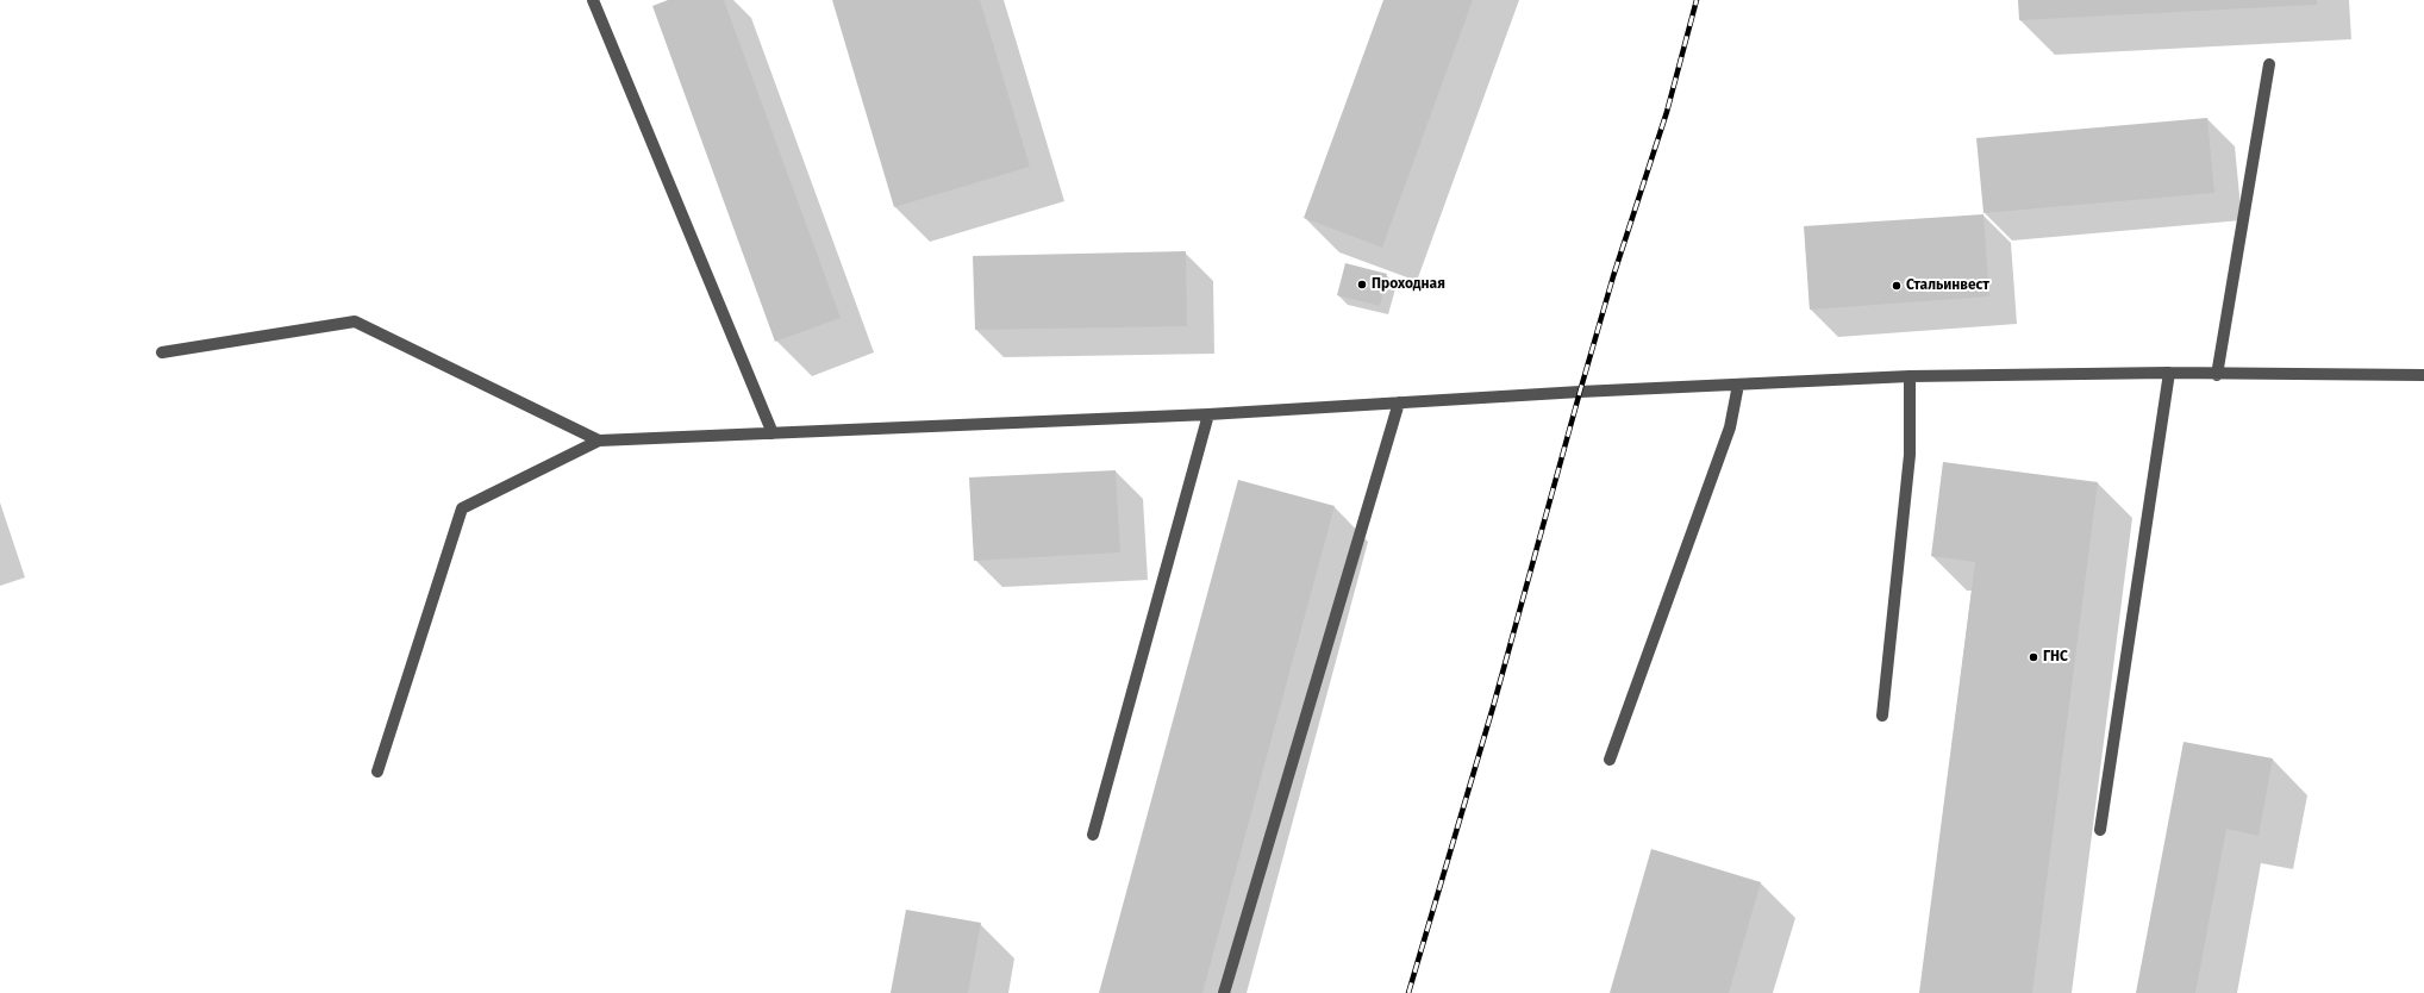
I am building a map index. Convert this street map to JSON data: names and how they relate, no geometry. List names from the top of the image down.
{
  "places": ["Проходная", "Стальинвест", "ГНС"]
}
